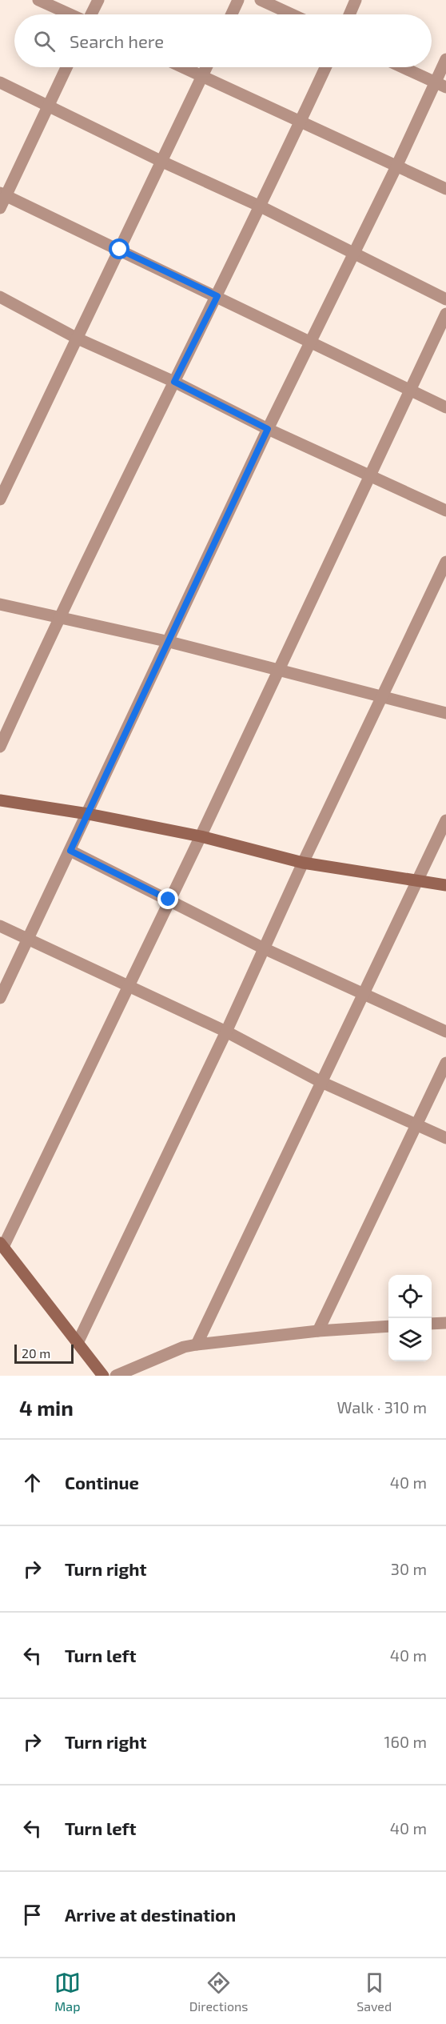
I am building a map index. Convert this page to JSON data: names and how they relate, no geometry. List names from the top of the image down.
{
  "scale_bar": "20 m",
  "page": {
    "search": "Search here",
    "scale": "20 m",
    "heading": ["4 min", "Walk · 310 m"],
    "list": [
      ["Continue", "40 m"],
      ["Turn right", "30 m"],
      ["Turn left", "40 m"],
      ["Turn right", "160 m"],
      ["Turn left", "40 m"],
      "Arrive at destination"
    ],
    "nav": ["Map", "Directions", "Saved"]
  }
}
